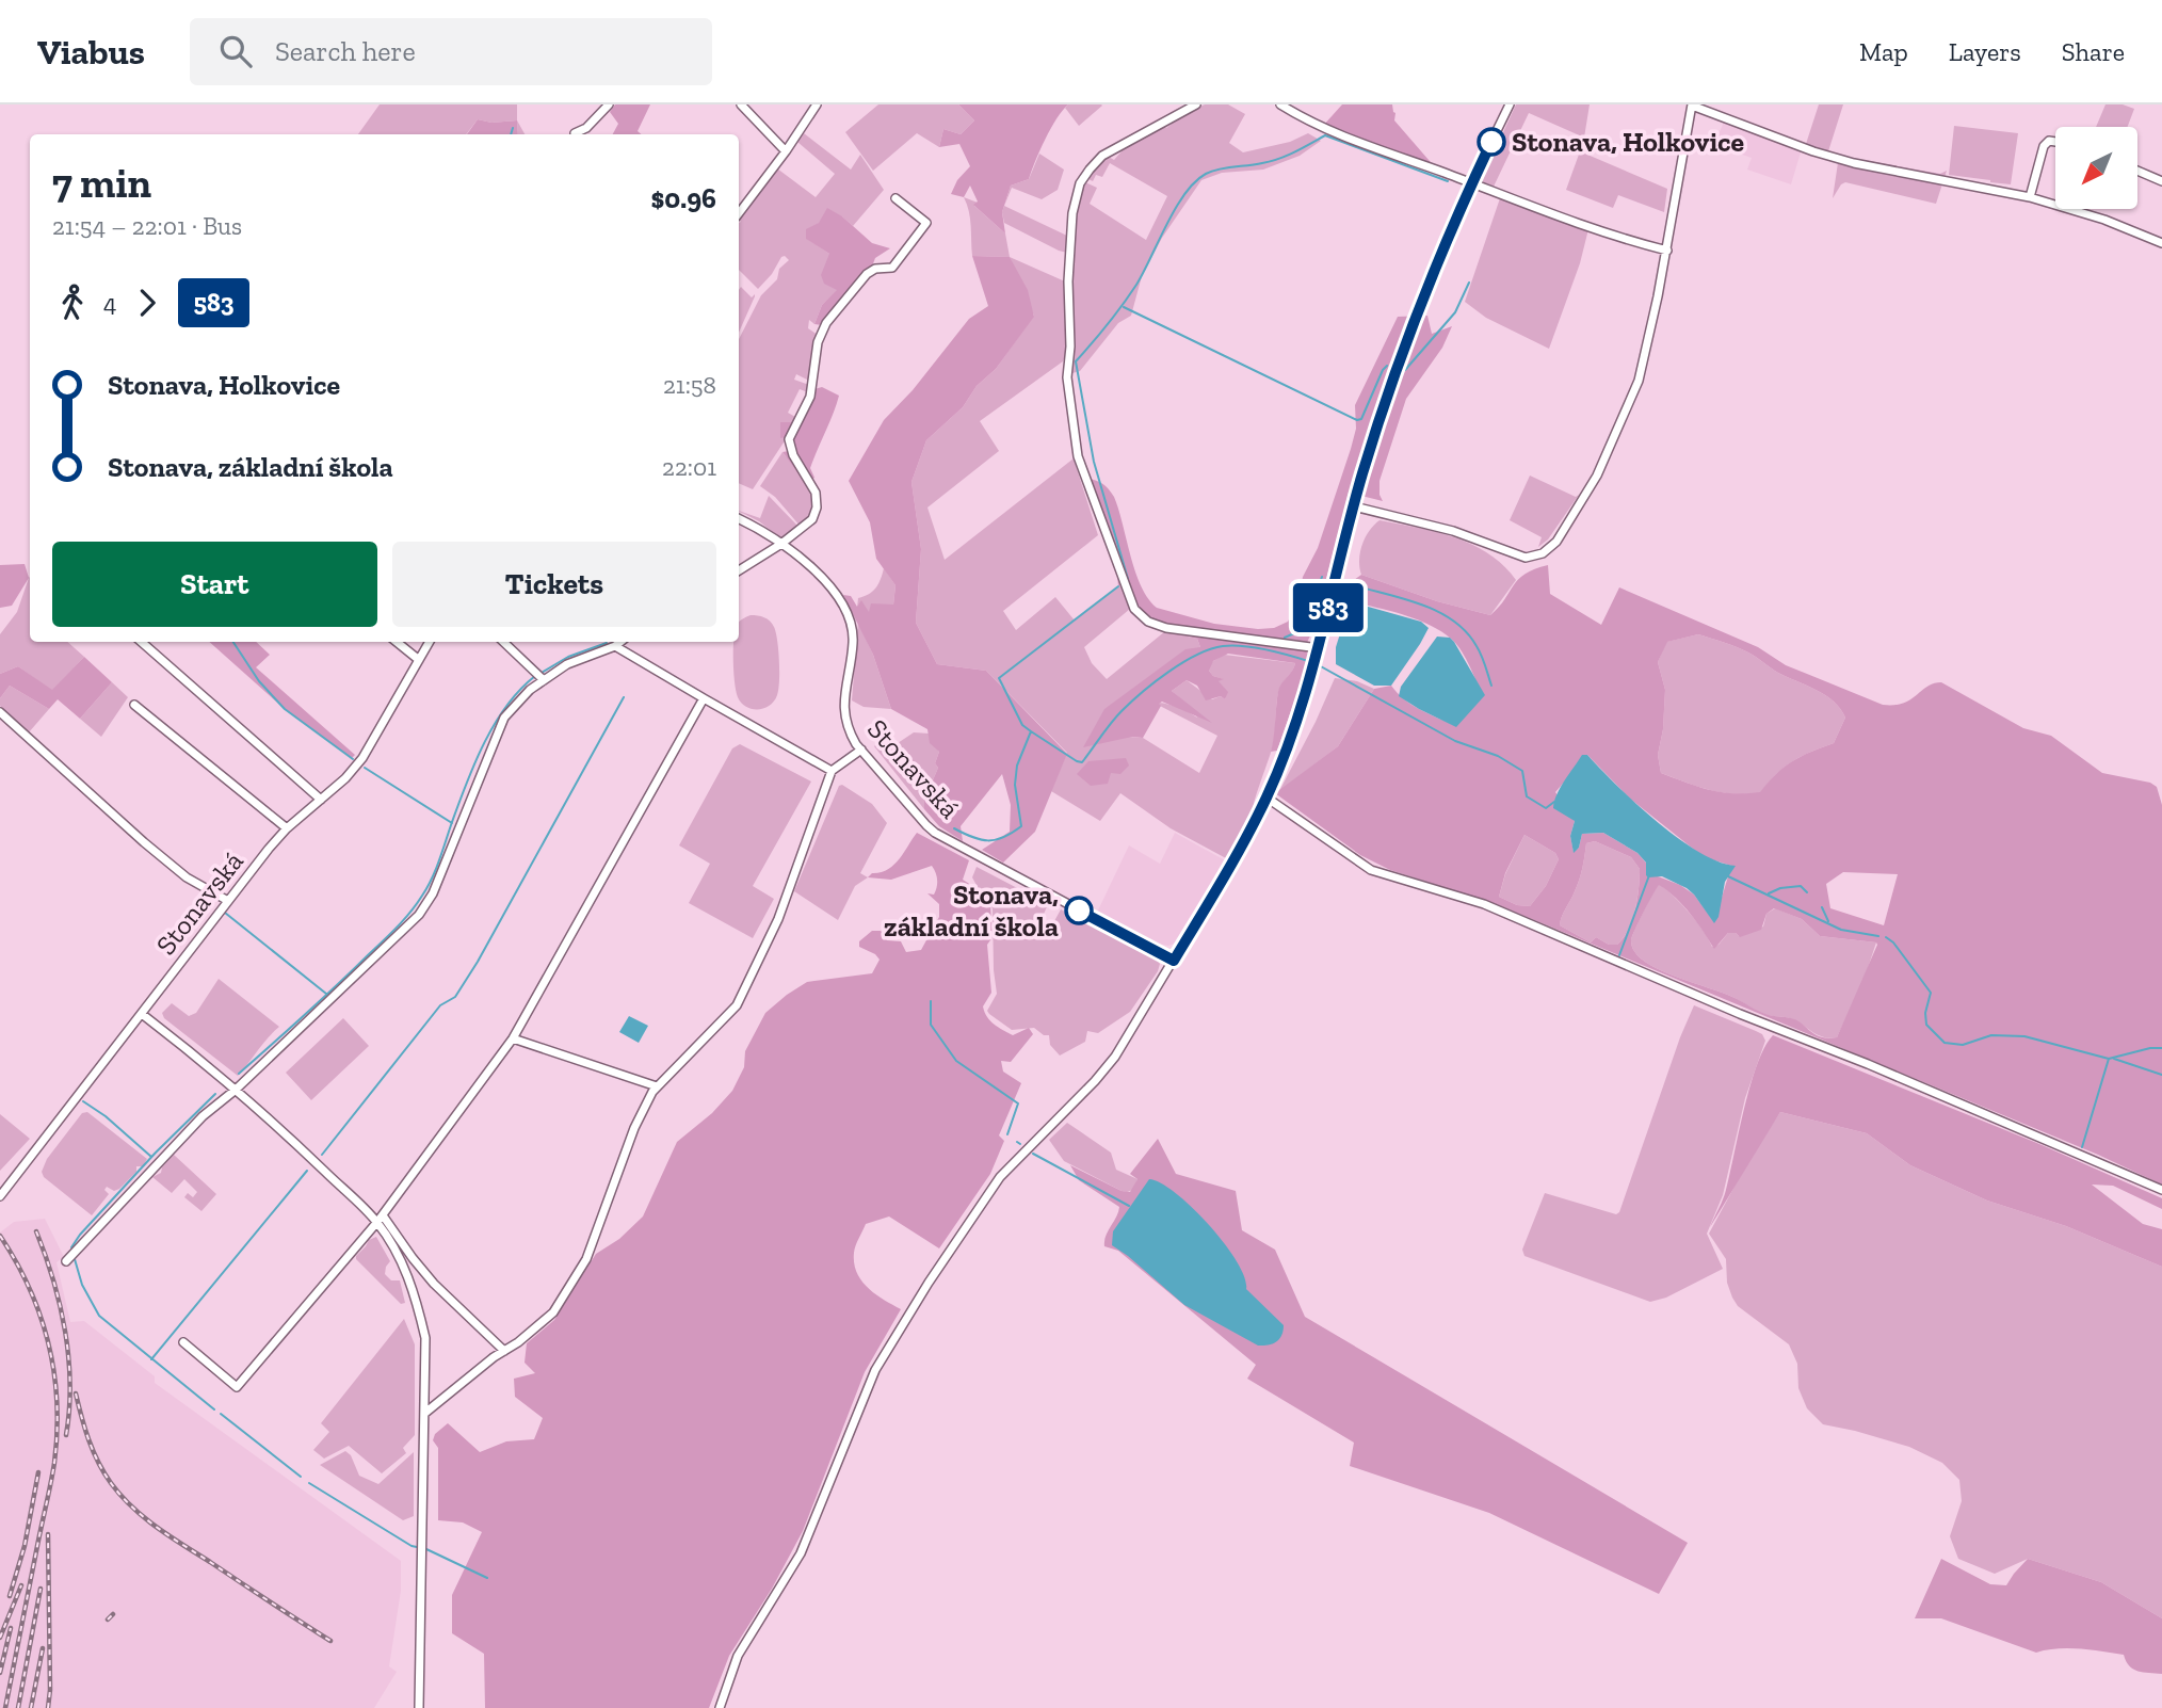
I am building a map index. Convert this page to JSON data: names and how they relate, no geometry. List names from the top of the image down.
{
  "streets": {
    "street": ["Stonavská"]
  },
  "places": ["Stonava, Holkovice", "Stonava, základní škola"],
  "lines": ["bus line 583"],
  "north": "bottom left",
  "page": {
    "header": "Viabus",
    "search": "Search here",
    "nav": ["Map", "Layers", "Share"],
    "on_map": "583",
    "heading": ["7 min", "21:54 – 22:01 · Bus", "$0.96"],
    "legs": ["4", "583"],
    "list": [
      {
        "name": "Stonava, Holkovice",
        "value": "21:58"
      },
      {
        "name": "Stonava, základní škola",
        "value": "22:01"
      }
    ],
    "buttons": ["Start", "Tickets"]
  }
}
